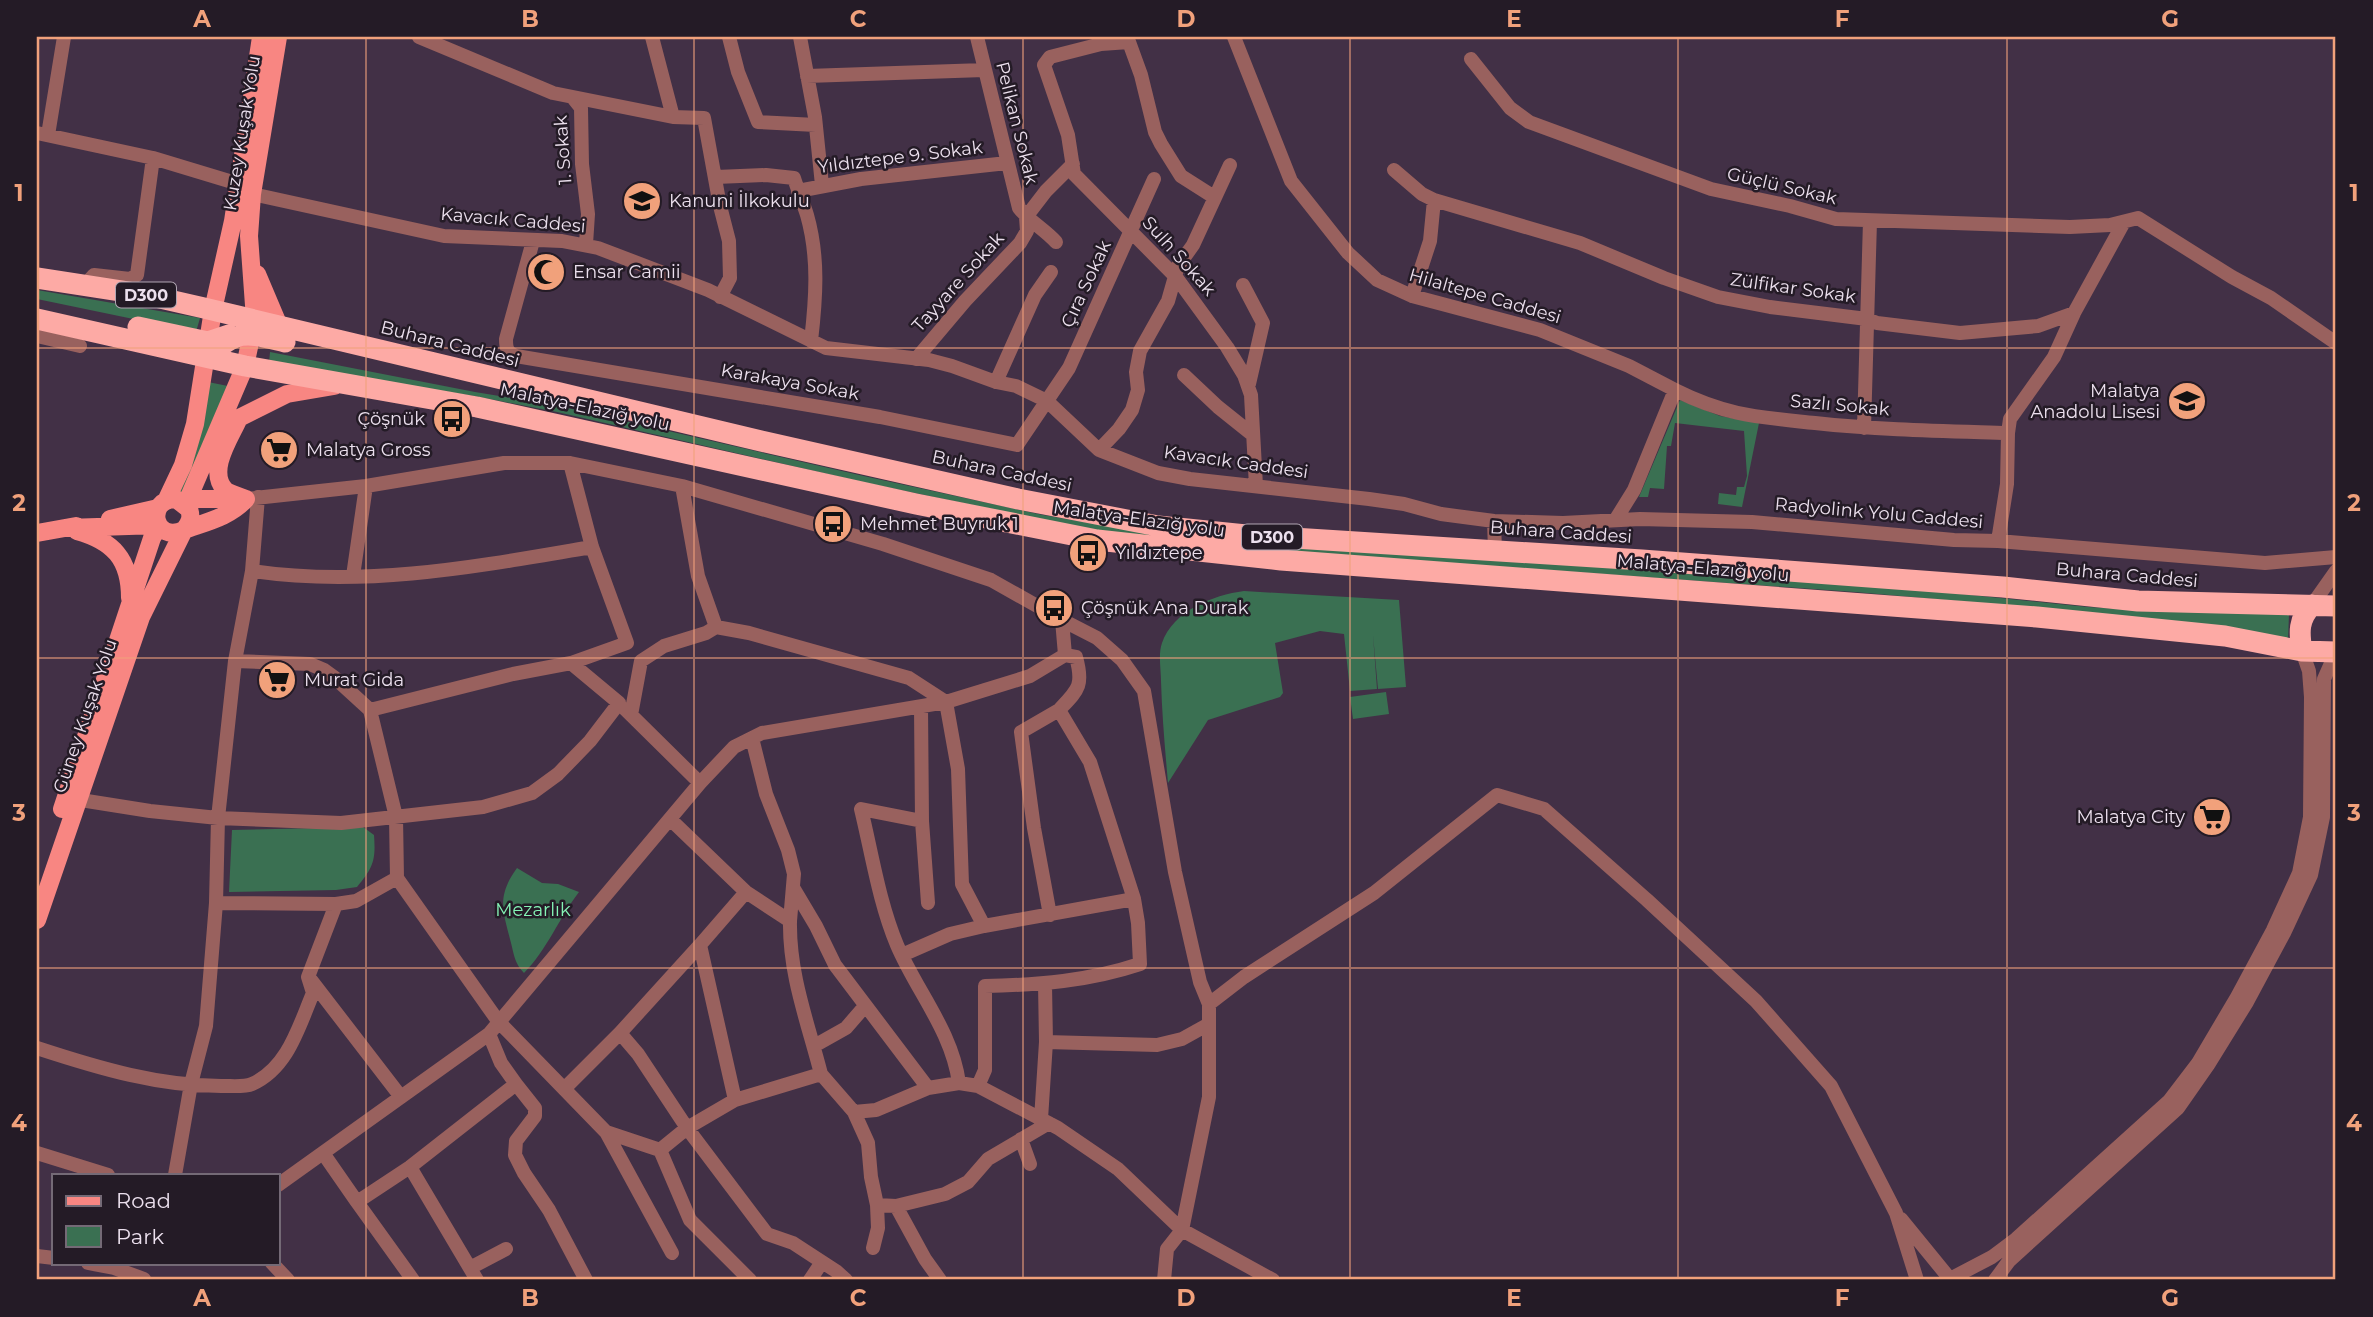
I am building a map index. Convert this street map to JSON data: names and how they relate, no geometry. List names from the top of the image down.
{
  "streets": {
    "highway": ["D300", "Buhara Caddesi", "Malatya-Elazığ yolu"],
    "main road": ["Kuzey Kuşak Yolu", "Güney Kuşak Yolu"],
    "street": [
      "Pelikan Sokak",
      "1. Sokak",
      "Yıldıztepe 9. Sokak",
      "Güçlü Sokak",
      "Kavacık Caddesi",
      "Sulh Sokak",
      "Tayyare Sokak",
      "Çıra Sokak",
      "Zülfikar Sokak",
      "Hilaltepe Caddesi",
      "Karakaya Sokak",
      "Sazlı Sokak",
      "Radyolink Yolu Caddesi"
    ]
  },
  "crossings": [
    ["Pelikan Sokak", "Yıldıztepe 9. Sokak"],
    ["Pelikan Sokak", "Tayyare Sokak"],
    ["Kuzey Kuşak Yolu", "Kavacık Caddesi"],
    ["Kuzey Kuşak Yolu", "Buhara Caddesi"],
    ["1. Sokak", "Kavacık Caddesi"],
    ["Güçlü Sokak", "Radyolink Yolu Caddesi"],
    ["Kavacık Caddesi", "Sulh Sokak"],
    ["Kavacık Caddesi", "Tayyare Sokak"],
    ["Kavacık Caddesi", "Çıra Sokak"],
    ["Kavacık Caddesi", "Karakaya Sokak"],
    ["Kavacık Caddesi", "Radyolink Yolu Caddesi"],
    ["Sulh Sokak", "Tayyare Sokak"],
    ["Sulh Sokak", "Çıra Sokak"],
    ["Çıra Sokak", "Karakaya Sokak"],
    ["Zülfikar Sokak", "Radyolink Yolu Caddesi"],
    ["D300", "Buhara Caddesi"],
    ["Hilaltepe Caddesi", "Sazlı Sokak"],
    ["Sazlı Sokak", "Radyolink Yolu Caddesi"],
    ["Malatya-Elazığ yolu", "Güney Kuşak Yolu"]
  ],
  "parks": ["Mezarlık"],
  "places": {
    "school or university": ["Kanuni İlkokulu", "Malatya Anadolu Lisesi"],
    "mosque": ["Ensar Camii"],
    "bus stop": [
      "Çöşnük",
      "Mehmet Buyruk 1",
      "Yıldıztepe",
      "Çöşnük Ana Durak"
    ],
    "supermarket": ["Malatya Gross", "Murat Gida", "Malatya City"]
  },
  "legend": ["Road", "Park"],
  "grid": {
    "columns": [
      "A",
      "B",
      "C",
      "D",
      "E",
      "F",
      "G"
    ],
    "rows": [
      "1",
      "2",
      "3",
      "4"
    ]
  }
}
